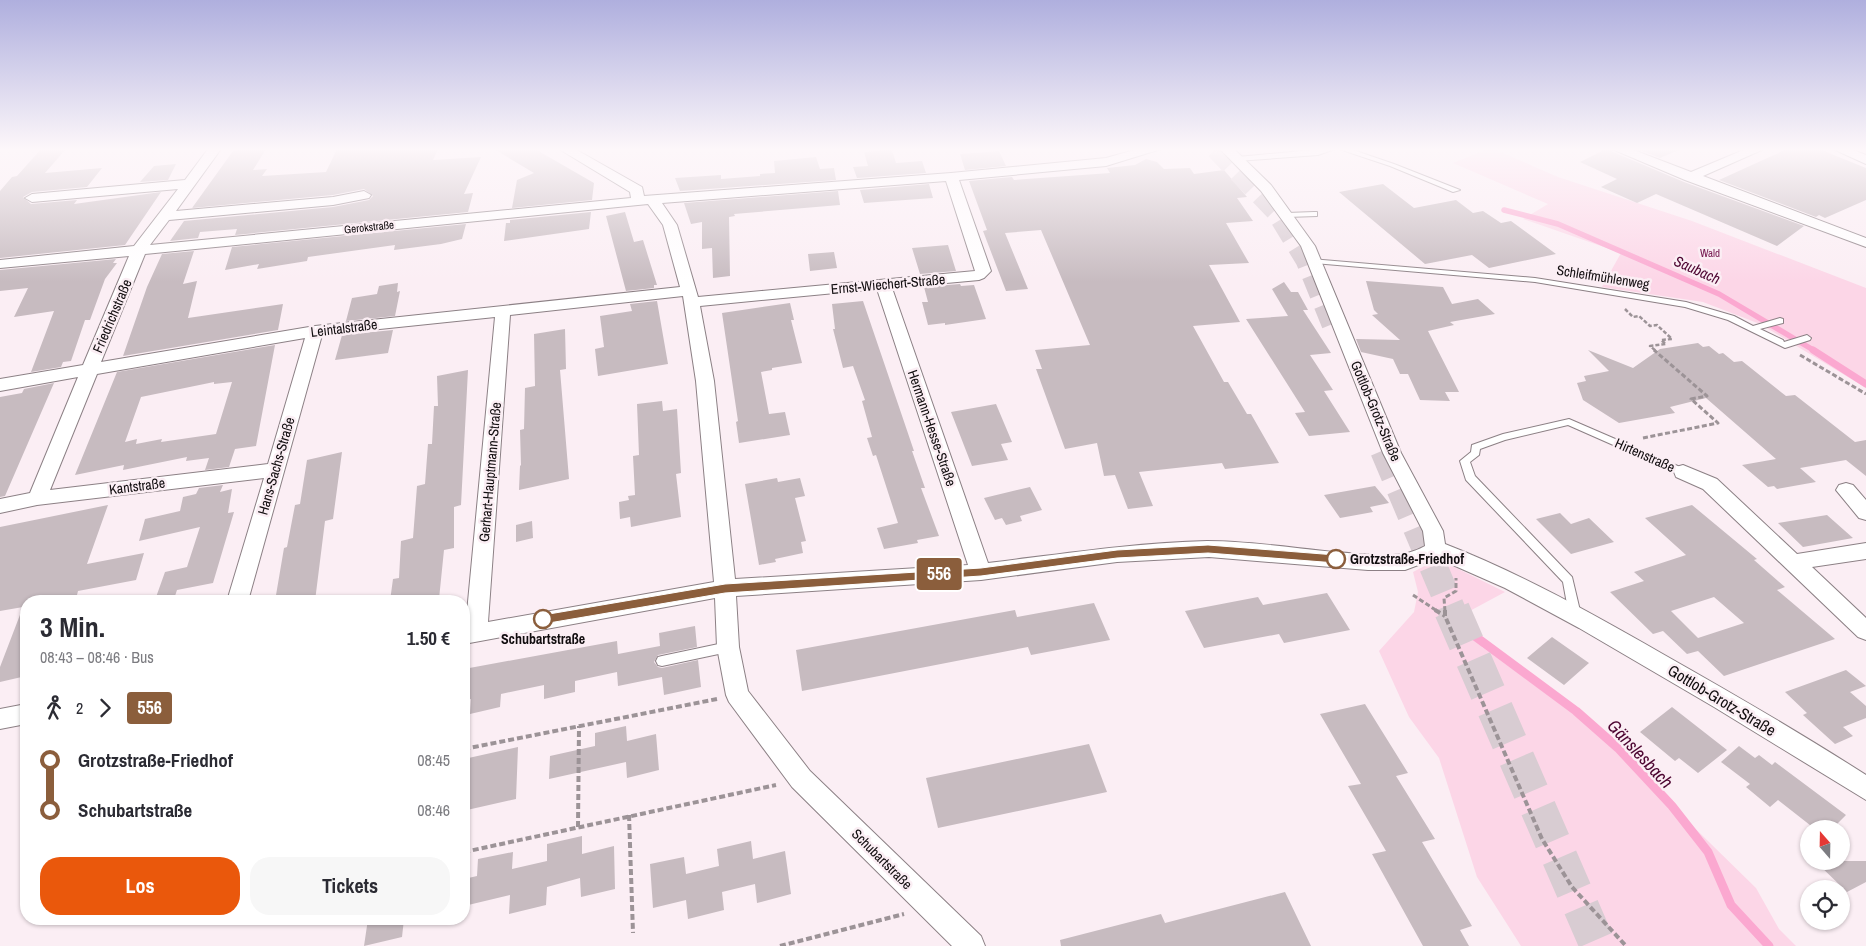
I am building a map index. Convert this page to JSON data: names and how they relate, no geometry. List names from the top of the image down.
{
  "streets": {
    "street": [
      "Gerokstraße",
      "Ernst-Wiechert-Straße",
      "Friedrichstraße",
      "Leintalstraße",
      "Gottlob-Grotz-Straße",
      "Hermann-Hesse-Straße",
      "Hirtenstraße",
      "Hans-Sachs-Straße",
      "Gerhart-Hauptmann-Straße",
      "Kantstraße",
      "Schubartstraße"
    ],
    "lane": ["Schleifmühlenweg"]
  },
  "crossings": [
    ["Gerokstraße", "Friedrichstraße"],
    ["Gerokstraße", "Schubartstraße"],
    ["Schleifmühlenweg", "Gottlob-Grotz-Straße"],
    ["Ernst-Wiechert-Straße", "Leintalstraße"],
    ["Ernst-Wiechert-Straße", "Hermann-Hesse-Straße"],
    ["Ernst-Wiechert-Straße", "Schubartstraße"],
    ["Friedrichstraße", "Leintalstraße"],
    ["Friedrichstraße", "Kantstraße"],
    ["Leintalstraße", "Hans-Sachs-Straße"],
    ["Leintalstraße", "Gerhart-Hauptmann-Straße"],
    ["Leintalstraße", "Schubartstraße"],
    ["Gottlob-Grotz-Straße", "Hirtenstraße"],
    ["Hans-Sachs-Straße", "Kantstraße"]
  ],
  "water": ["Saubach", "Gänslesbach"],
  "parks": ["Wald"],
  "places": ["Grotzstraße-Friedhof", "Schubartstraße"],
  "lines": ["bus line 556"],
  "north": "top",
  "page": {
    "on_map": "556",
    "heading": ["3 Min.", "08:43 – 08:46 · Bus", "1.50 €"],
    "legs": ["2", "556"],
    "list": [
      {
        "name": "Grotzstraße-Friedhof",
        "value": "08:45"
      },
      {
        "name": "Schubartstraße",
        "value": "08:46"
      }
    ],
    "buttons": ["Los", "Tickets"]
  }
}
